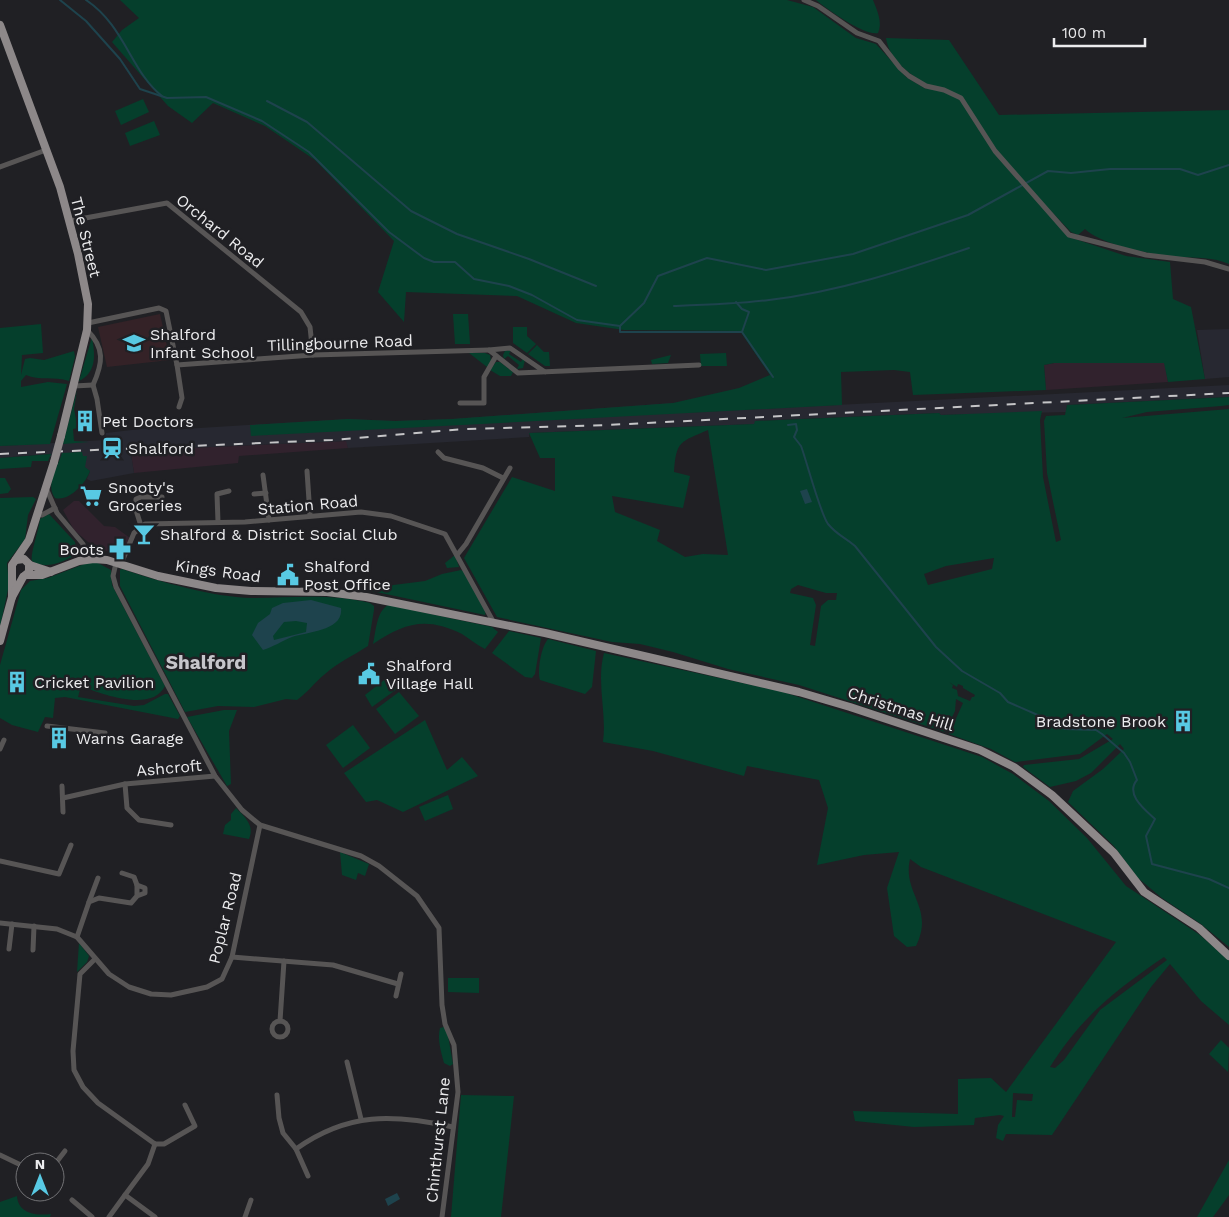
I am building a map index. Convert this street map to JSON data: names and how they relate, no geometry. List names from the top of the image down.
{
  "streets": {
    "main road": ["The Street", "Kings Road", "Christmas Hill"],
    "street": [
      "Orchard Road",
      "Tillingbourne Road",
      "Station Road",
      "Ashcroft",
      "Poplar Road",
      "Chinthurst Lane"
    ]
  },
  "crossings": [
    ["Orchard Road", "The Street"],
    ["Orchard Road", "Tillingbourne Road"],
    ["Station Road", "Kings Road"],
    ["Station Road", "Christmas Hill"],
    ["Kings Road", "Christmas Hill"],
    ["Kings Road", "Chinthurst Lane"],
    ["Ashcroft", "Chinthurst Lane"],
    ["Poplar Road", "Chinthurst Lane"]
  ],
  "districts": ["Shalford"],
  "places": {
    "school or university": ["Shalford Infant School"],
    "building": [
      "Pet Doctors",
      "Cricket Pavilion",
      "Bradstone Brook",
      "Warns Garage"
    ],
    "station": ["Shalford"],
    "supermarket": ["Snooty's Groceries"],
    "bar": ["Shalford & District Social Club"],
    "pharmacy": ["Boots"],
    "public building": ["Shalford Post Office", "Shalford Village Hall"]
  },
  "scale_bar": "100 m",
  "north": "top"
}
